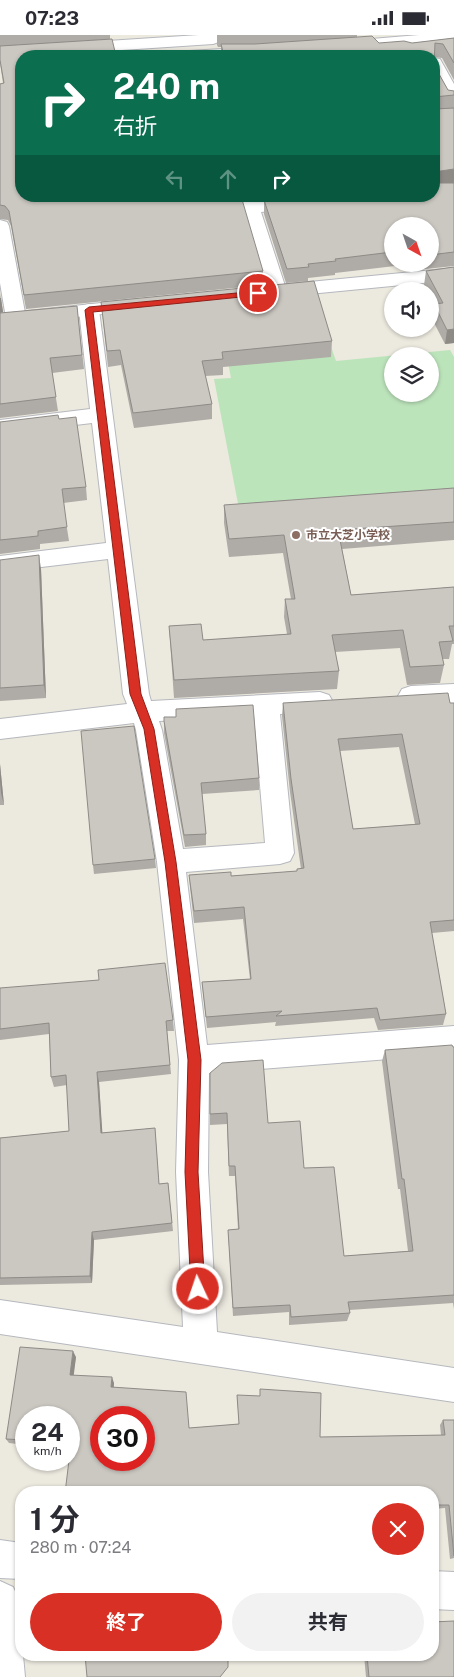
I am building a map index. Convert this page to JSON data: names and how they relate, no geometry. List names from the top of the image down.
{
  "places": ["市立大芝小学校"],
  "north": "bottom right",
  "page": {
    "status": "07:23",
    "turn": ["240 m", "右折"],
    "speed": "24 km/h",
    "limit": "30",
    "heading": ["1 分", "280 m · 07:24"],
    "buttons": ["終了", "共有"]
  }
}
